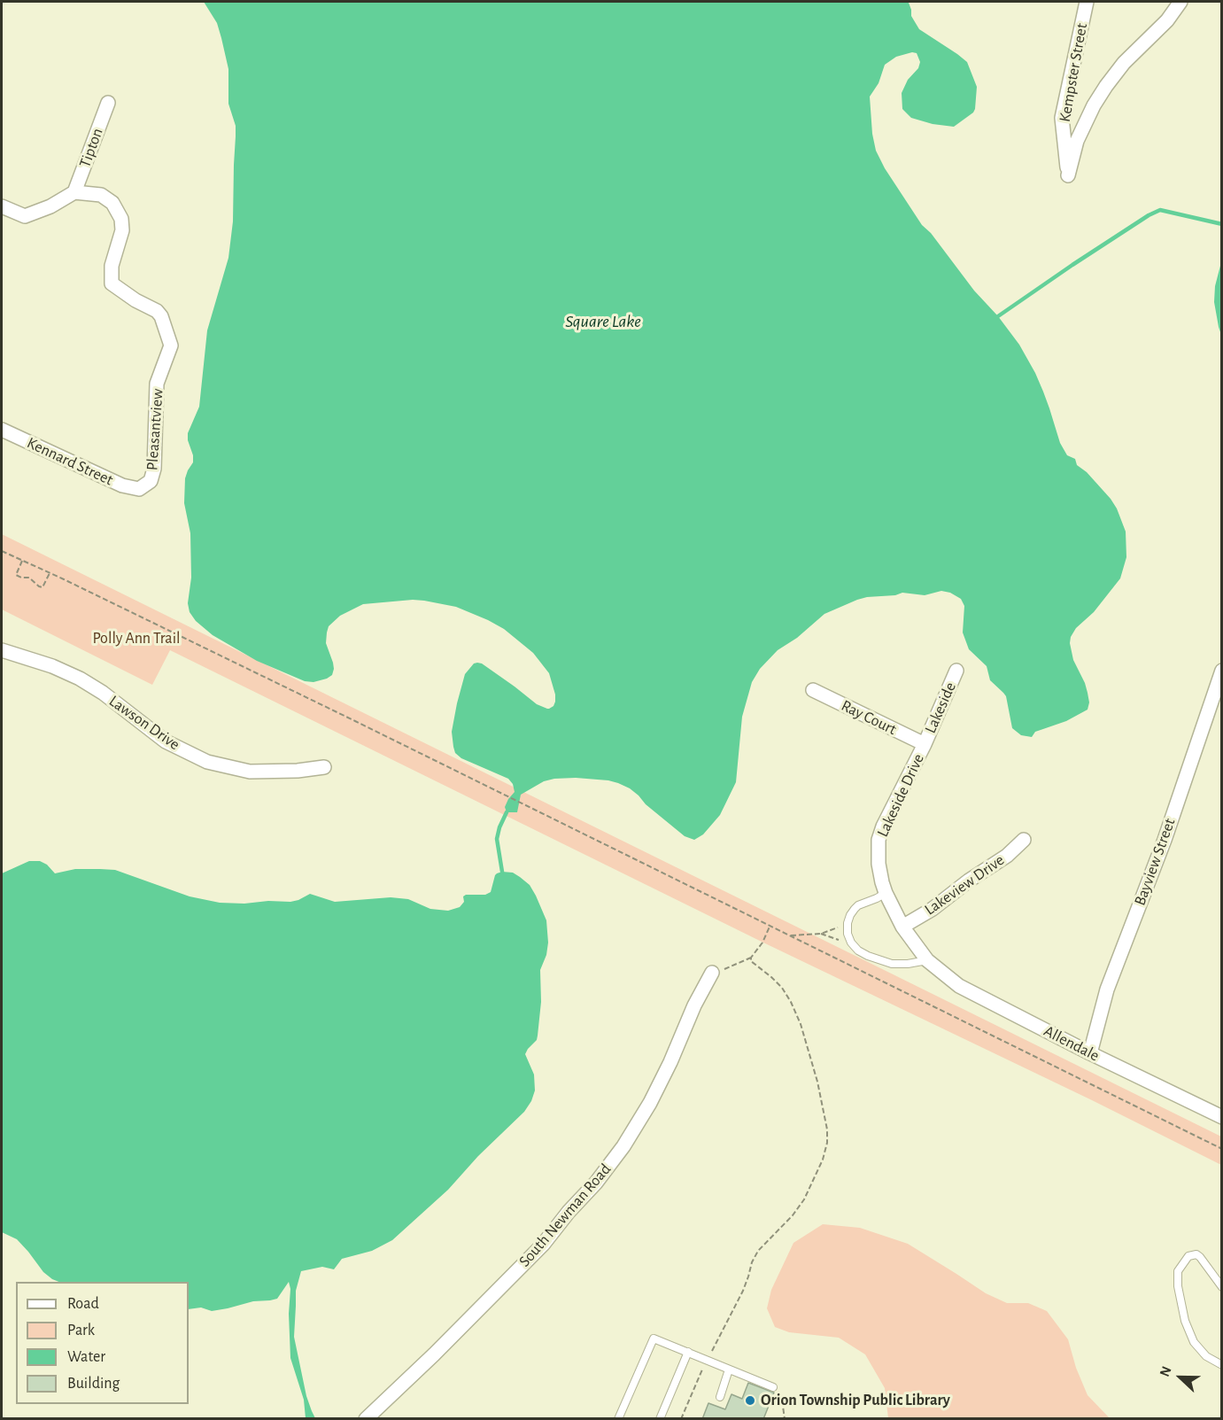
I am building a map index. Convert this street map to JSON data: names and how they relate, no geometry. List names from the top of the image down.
{
  "streets": {
    "street": [
      "Kempster Street",
      "Tipton",
      "Pleasantview",
      "Kennard Street",
      "Lakeside",
      "Ray Court",
      "Lawson Drive",
      "Lakeside Drive",
      "Bayview Street",
      "Lakeview Drive",
      "Allendale",
      "South Newman Road"
    ]
  },
  "crossings": [
    ["Tipton", "Pleasantview"],
    ["Pleasantview", "Kennard Street"],
    ["Lakeside", "Ray Court"],
    ["Lakeside", "Lakeside Drive"],
    ["Ray Court", "Lakeside Drive"],
    ["Lakeside Drive", "Lakeview Drive"],
    ["Lakeside Drive", "Allendale"],
    ["Bayview Street", "Allendale"]
  ],
  "water": ["Square Lake"],
  "parks": ["Polly Ann Trail"],
  "places": ["Orion Township Public Library"],
  "legend": [
    "Road",
    "Park",
    "Water",
    "Building"
  ],
  "north": "left"
}
